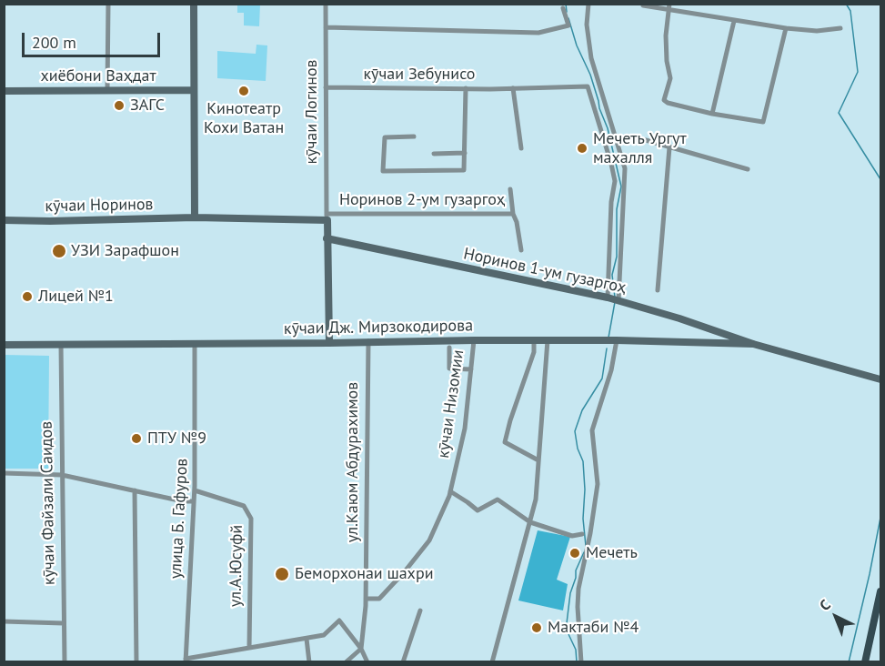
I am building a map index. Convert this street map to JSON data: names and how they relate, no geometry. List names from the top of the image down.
{
  "streets": {
    "street": [
      "кӯчаи Зебунисо",
      "хиёбони Ваҳдат",
      "кӯчаи Логинов",
      "Норинов 2-ум гузаргоҳ",
      "кӯчаи Норинов",
      "Норинов 1-ум гузаргоҳ",
      "кӯчаи Дж. Мирзокодирова",
      "кӯчаи Низомии",
      "ул.Каюм Абдурахимов",
      "кӯчаи Файзали Саидов",
      "улица Б. Гафуров",
      "ул.А.Юсуфй"
    ]
  },
  "crossings": [
    ["кӯчаи Зебунисо", "кӯчаи Логинов"],
    ["кӯчаи Логинов", "Норинов 2-ум гузаргоҳ"],
    ["кӯчаи Логинов", "кӯчаи Норинов"],
    ["Норинов 2-ум гузаргоҳ", "кӯчаи Норинов"],
    ["Норинов 1-ум гузаргоҳ", "кӯчаи Дж. Мирзокодирова"],
    ["кӯчаи Дж. Мирзокодирова", "кӯчаи Низомии"],
    ["кӯчаи Дж. Мирзокодирова", "ул.Каюм Абдурахимов"],
    ["кӯчаи Дж. Мирзокодирова", "кӯчаи Файзали Саидов"],
    ["кӯчаи Дж. Мирзокодирова", "улица Б. Гафуров"],
    ["кӯчаи Низомии", "ул.Каюм Абдурахимов"],
    ["улица Б. Гафуров", "ул.А.Юсуфй"]
  ],
  "places": [
    "Кинотеатр Кохи Ватан",
    "ЗАГС",
    "Мечеть Ургут махалля",
    "УЗИ Зарафшон",
    "Лицей №1",
    "ПТУ №9",
    "Мечеть",
    "Беморхонаи шахри",
    "Мактаби №4"
  ],
  "scale_bar": "200 m",
  "north": "top left"
}
